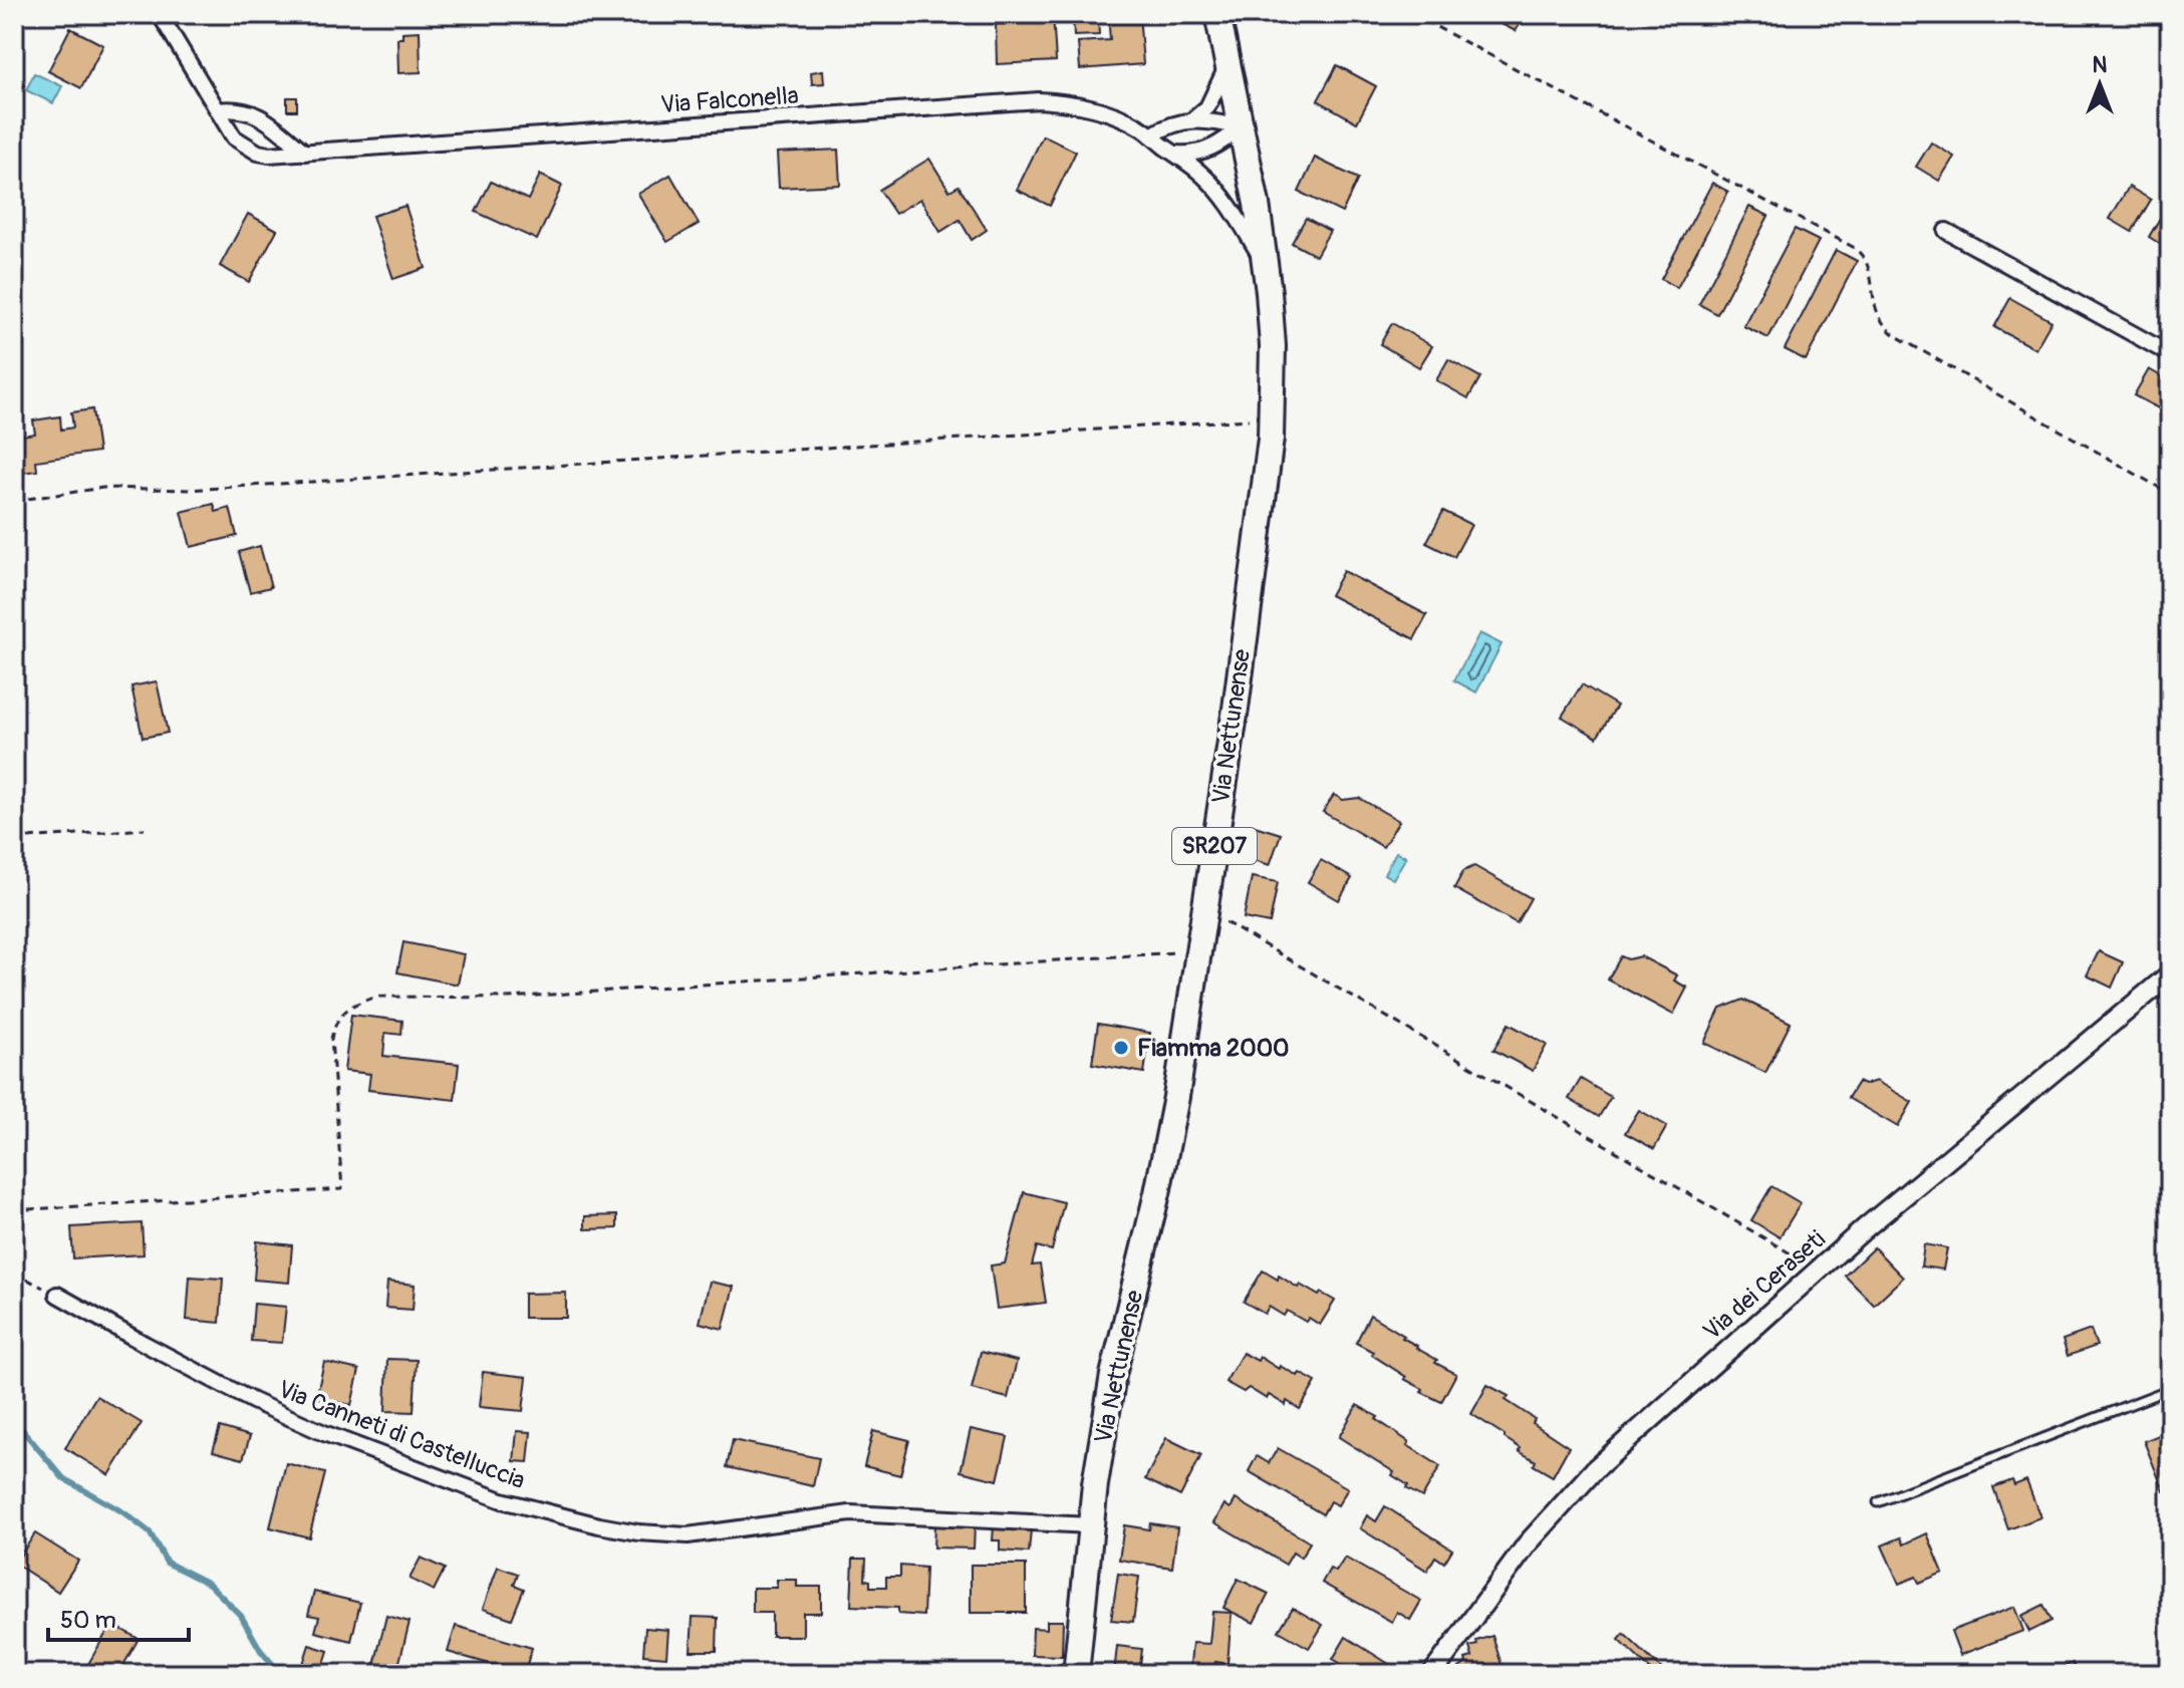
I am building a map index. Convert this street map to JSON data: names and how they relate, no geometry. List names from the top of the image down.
{
  "streets": {
    "main road": ["Via Nettunense", "SR207"],
    "street": ["Via Falconella", "Via dei Ceraseti", "Via Canneti di Castelluccia"]
  },
  "crossings": [
    ["Via Falconella", "Via Nettunense"],
    ["Via Nettunense", "Via Canneti di Castelluccia"]
  ],
  "places": ["Fiamma 2000"],
  "scale_bar": "50 m",
  "north": "top"
}
